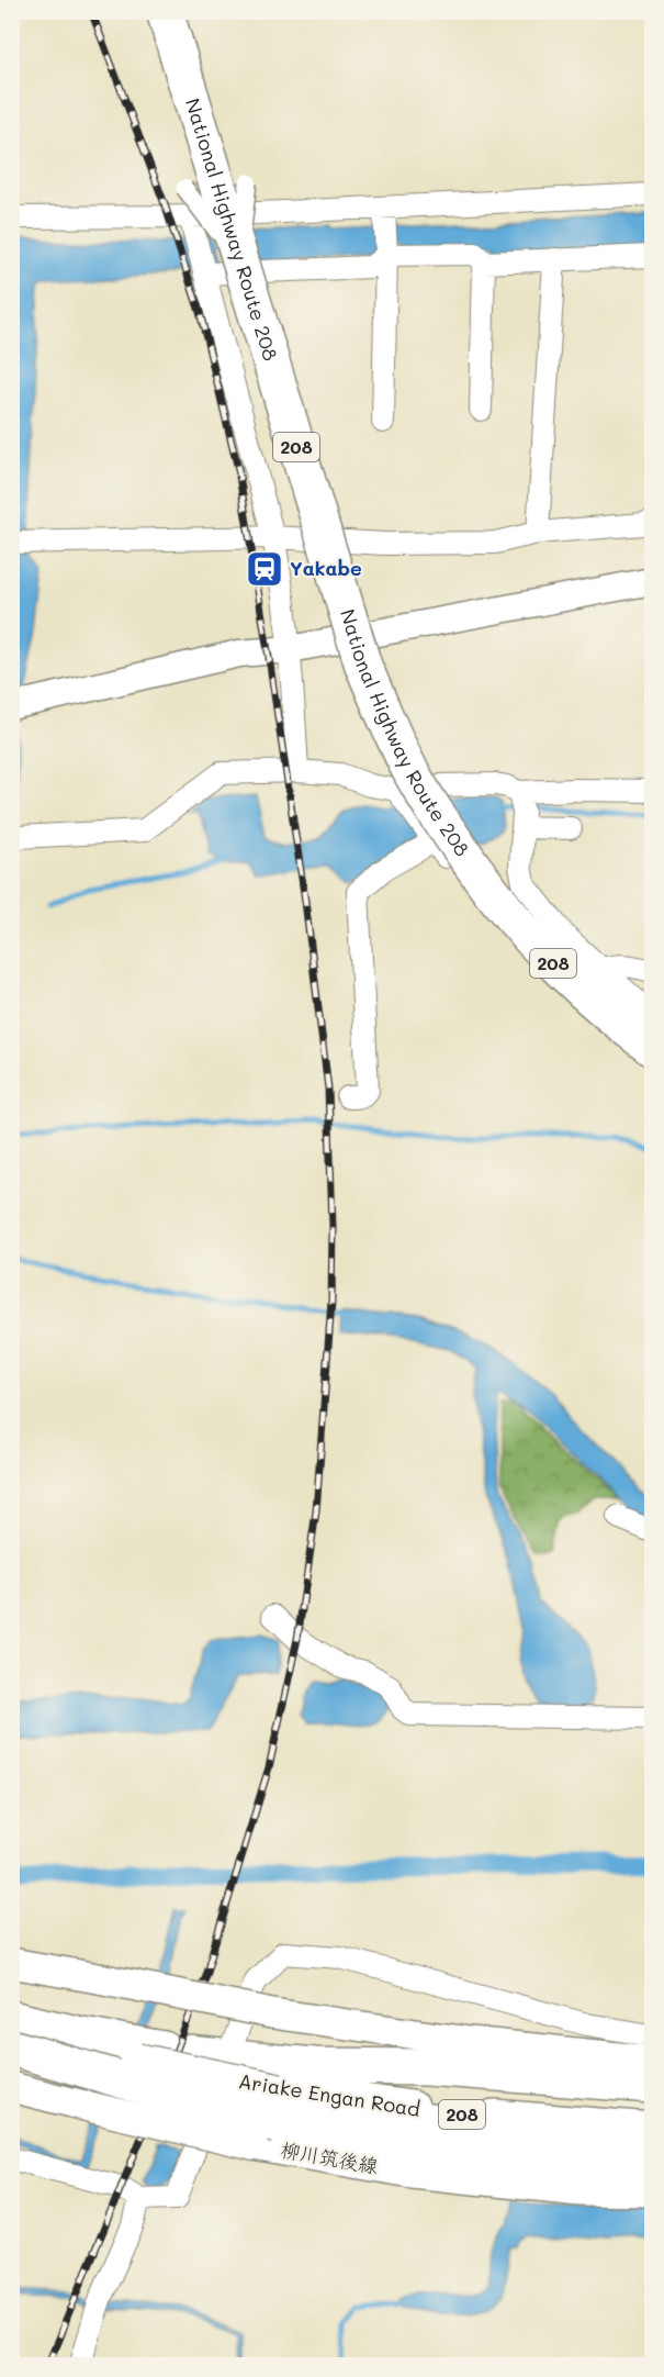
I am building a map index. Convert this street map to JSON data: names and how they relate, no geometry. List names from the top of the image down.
{
  "streets": {
    "highway": ["National Highway Route 208", "208", "Ariake Engan Road"],
    "main road": ["柳川筑後線"]
  },
  "crossings": [
    ["Ariake Engan Road", "柳川筑後線"]
  ],
  "places": {
    "station": ["Yakabe"]
  }
}
